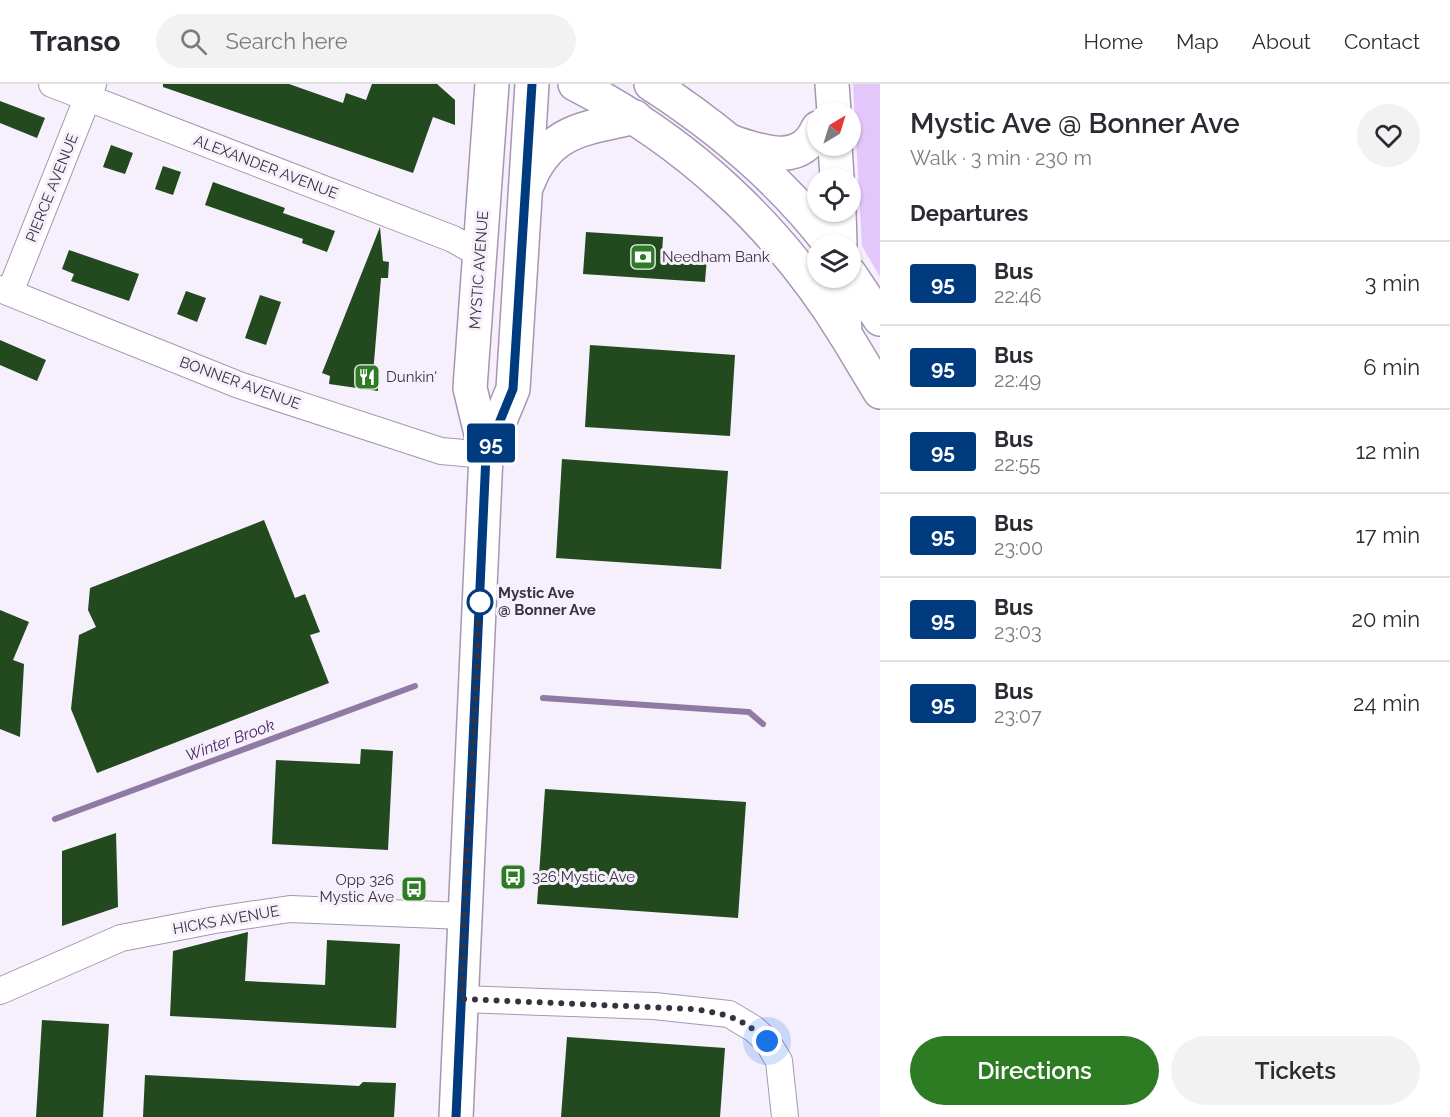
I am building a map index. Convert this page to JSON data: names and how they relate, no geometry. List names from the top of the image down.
{
  "streets": {
    "main road": ["MYSTIC AVENUE"],
    "street": [
      "ALEXANDER AVENUE",
      "PIERCE AVENUE",
      "BONNER AVENUE",
      "HICKS AVENUE"
    ]
  },
  "crossings": [
    ["ALEXANDER AVENUE", "PIERCE AVENUE"],
    ["ALEXANDER AVENUE", "MYSTIC AVENUE"],
    ["PIERCE AVENUE", "BONNER AVENUE"],
    ["MYSTIC AVENUE", "BONNER AVENUE"],
    ["MYSTIC AVENUE", "HICKS AVENUE"]
  ],
  "water": ["Winter Brook"],
  "places": {
    "bank": ["Needham Bank"],
    "restaurant": ["Dunkin'"],
    "other": ["Mystic Ave @ Bonner Ave"],
    "bus stop": ["326 Mystic Ave", "Opp 326 Mystic Ave"]
  },
  "lines": ["bus line 95"],
  "north": "top right",
  "page": {
    "header": "Transo",
    "search": "Search here",
    "nav": [
      "Home",
      "Map",
      "About",
      "Contact"
    ],
    "on_map": "95",
    "heading": [
      ["Mystic Ave @ Bonner Ave", "Walk · 3 min · 230 m"],
      "Departures"
    ],
    "list": [
      {
        "mark": "95",
        "name": "Bus",
        "note": "22:46",
        "value": "3 min"
      },
      {
        "mark": "95",
        "name": "Bus",
        "note": "22:49",
        "value": "6 min"
      },
      {
        "mark": "95",
        "name": "Bus",
        "note": "22:55",
        "value": "12 min"
      },
      {
        "mark": "95",
        "name": "Bus",
        "note": "23:00",
        "value": "17 min"
      },
      {
        "mark": "95",
        "name": "Bus",
        "note": "23:03",
        "value": "20 min"
      },
      {
        "mark": "95",
        "name": "Bus",
        "note": "23:07",
        "value": "24 min"
      }
    ],
    "buttons": ["Directions", "Tickets"]
  }
}
